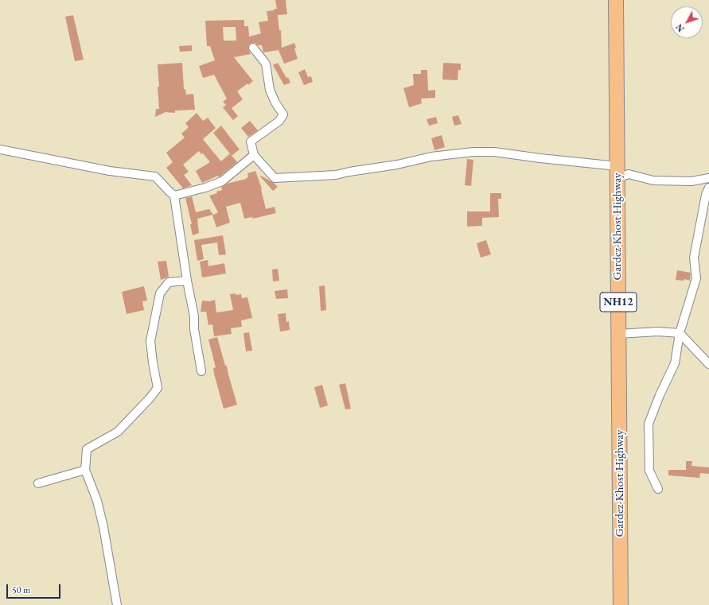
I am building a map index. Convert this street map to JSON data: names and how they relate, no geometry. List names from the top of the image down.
{
  "streets": {
    "highway": ["Gardez-Khost Highway", "NH12"]
  },
  "scale_bar": "50 m",
  "north": "bottom left"
}
